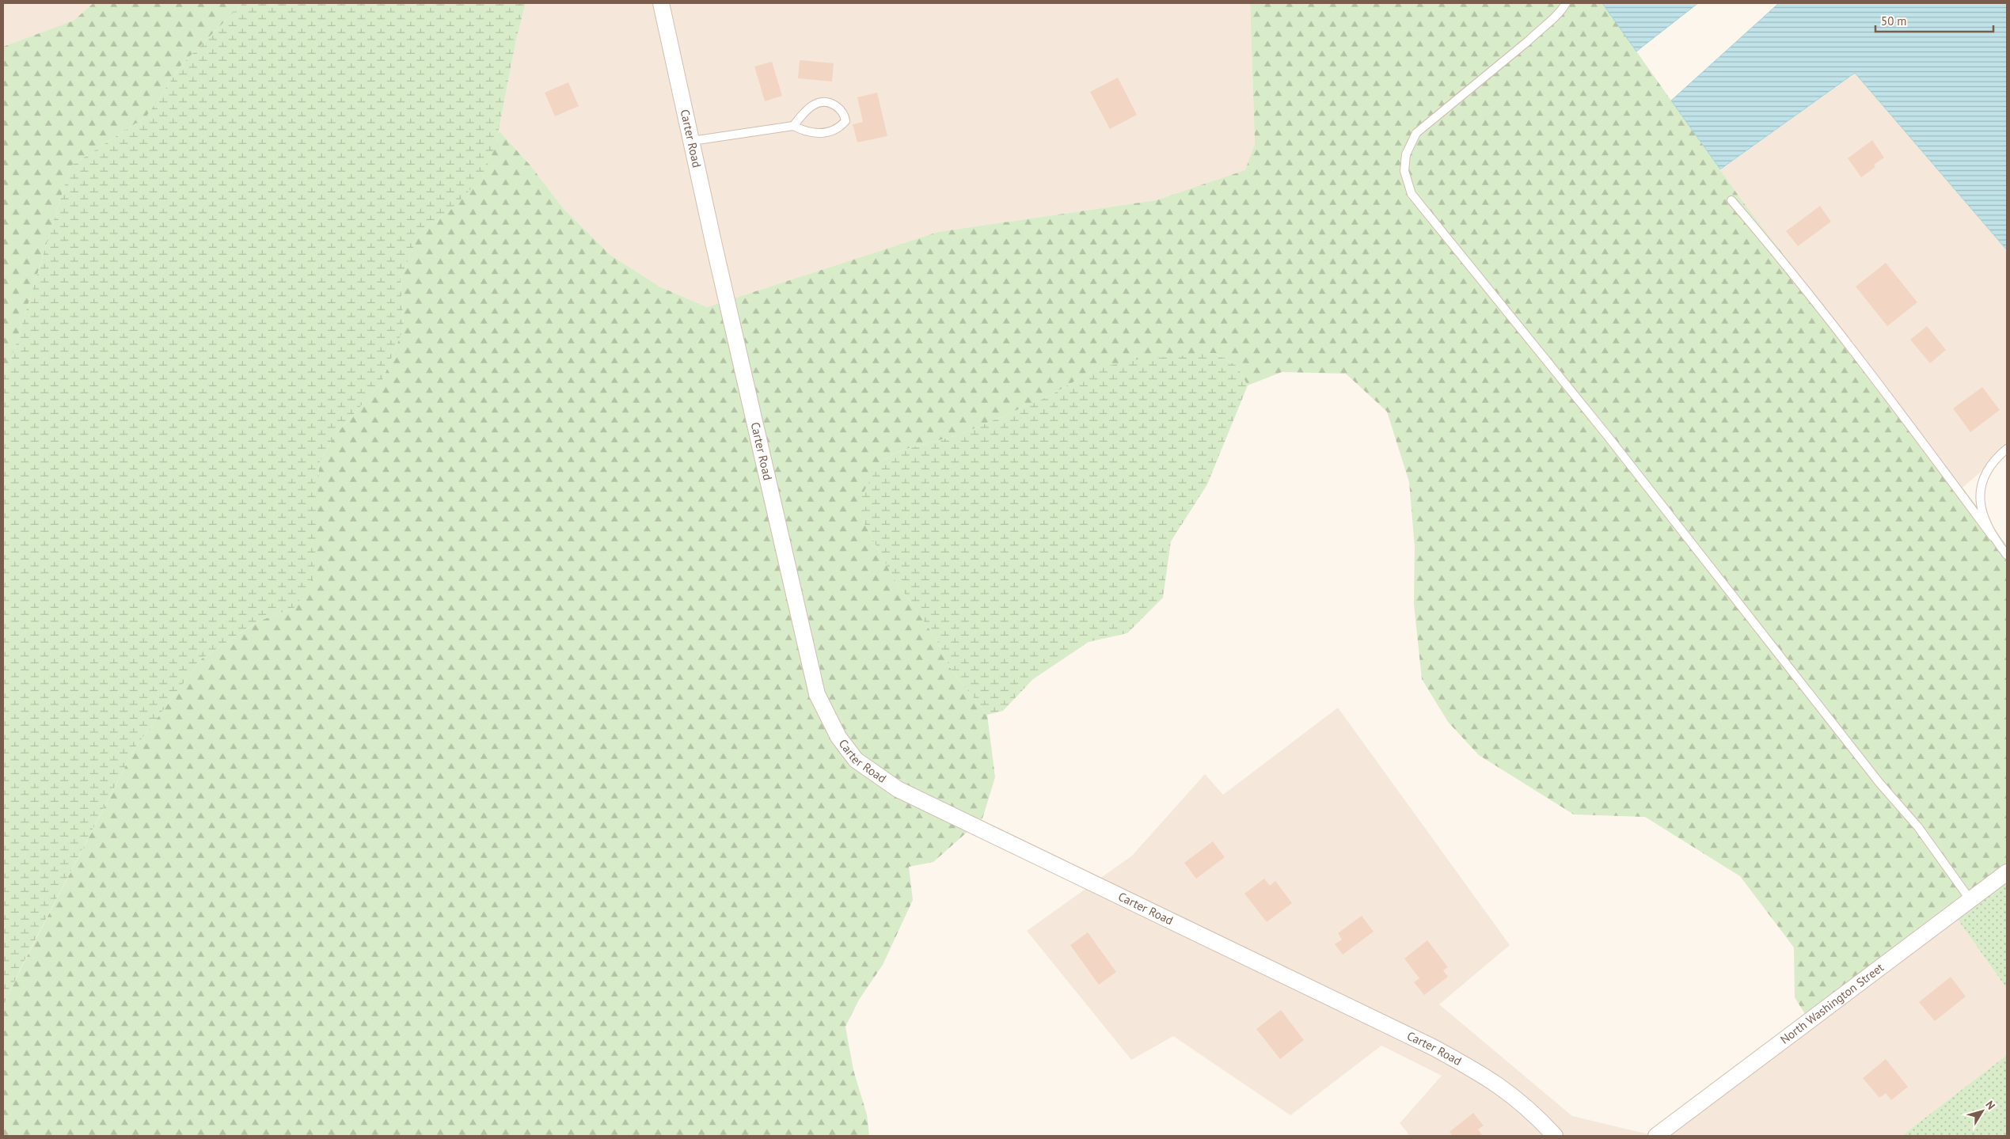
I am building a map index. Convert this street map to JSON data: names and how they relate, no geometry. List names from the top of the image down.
{
  "streets": {
    "street": ["Carter Road", "North Washington Street"]
  },
  "scale_bar": "50 m",
  "north": "top right"
}
